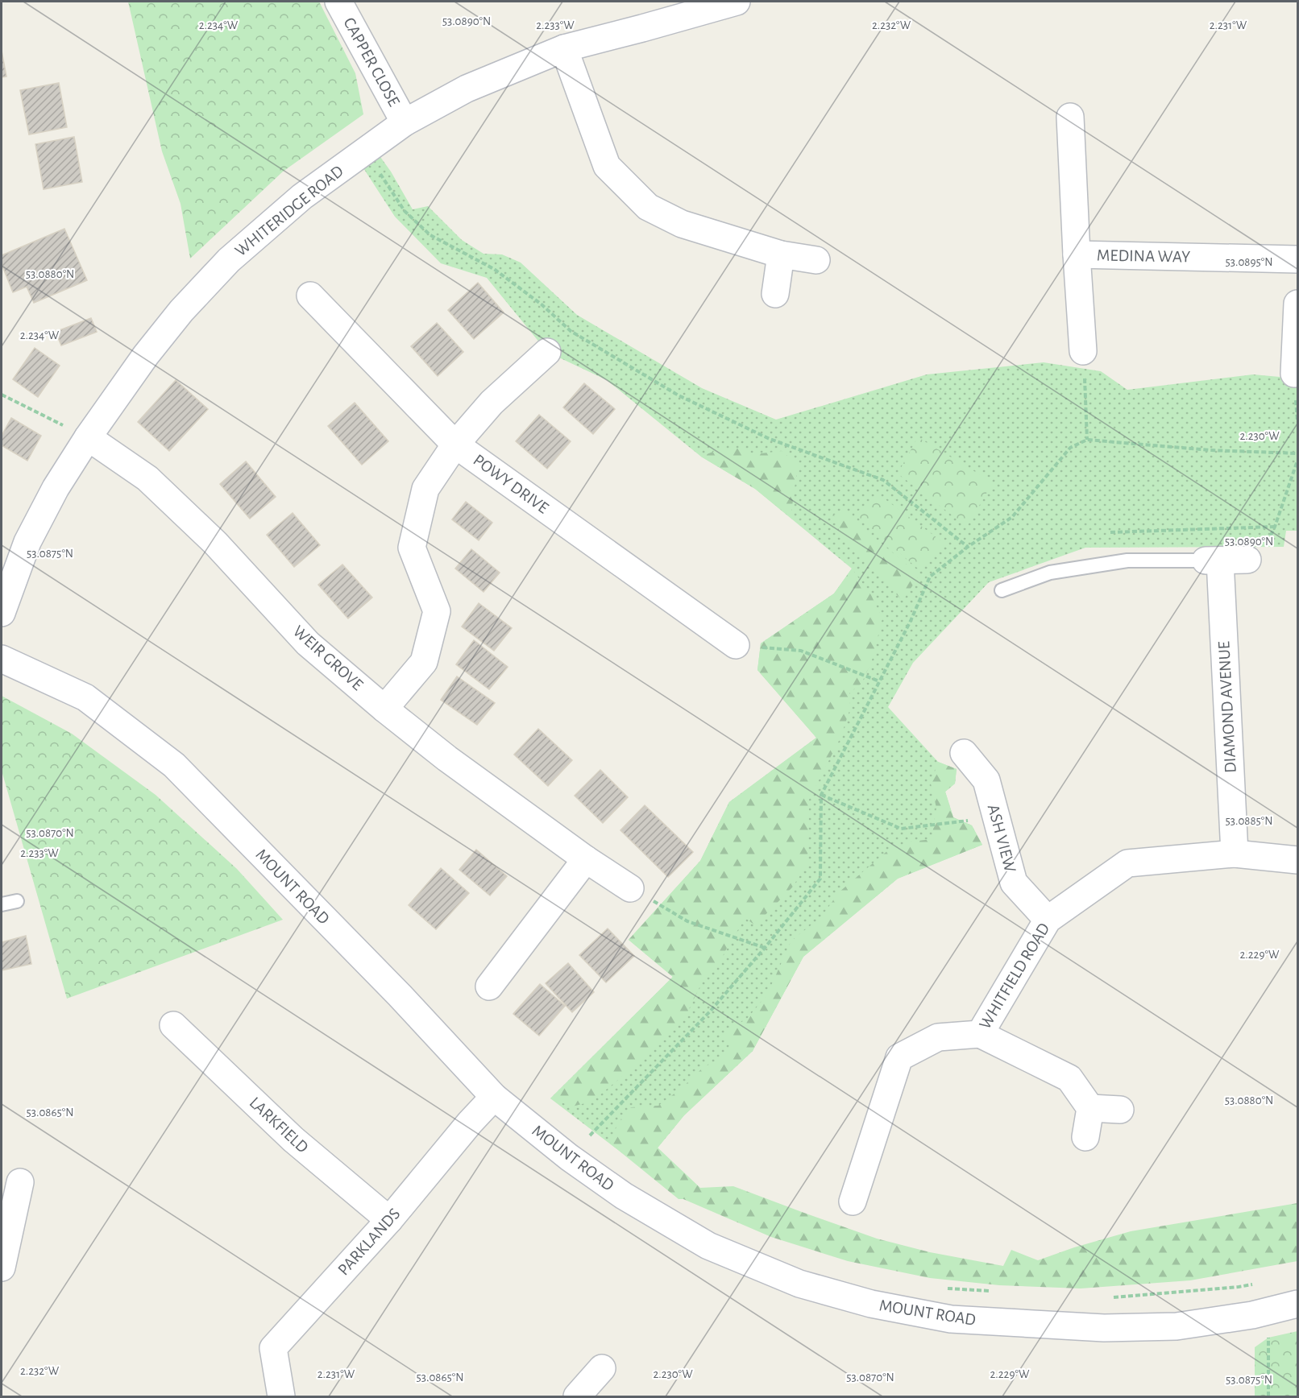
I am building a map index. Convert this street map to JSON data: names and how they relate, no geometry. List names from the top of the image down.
{
  "streets": {
    "street": [
      "CAPPER CLOSE",
      "WHITERIDGE ROAD",
      "MEDINA WAY",
      "POWY DRIVE",
      "WEIR GROVE",
      "DIAMOND AVENUE",
      "ASH VIEW",
      "MOUNT ROAD",
      "WHITFIELD ROAD",
      "LARKFIELD",
      "PARKLANDS"
    ]
  },
  "crossings": [
    ["CAPPER CLOSE", "WHITERIDGE ROAD"],
    ["WHITERIDGE ROAD", "WEIR GROVE"],
    ["DIAMOND AVENUE", "WHITFIELD ROAD"],
    ["ASH VIEW", "WHITFIELD ROAD"],
    ["MOUNT ROAD", "PARKLANDS"],
    ["LARKFIELD", "PARKLANDS"]
  ],
  "coordinates": [
    "53.0890°N",
    "2.233°W",
    "2.234°W",
    "2.232°W",
    "2.231°W",
    "53.0895°N",
    "53.0880°N",
    "2.230°W",
    "53.0875°N",
    "53.0885°N",
    "53.0870°N",
    "2.229°W",
    "53.0865°N"
  ]
}
